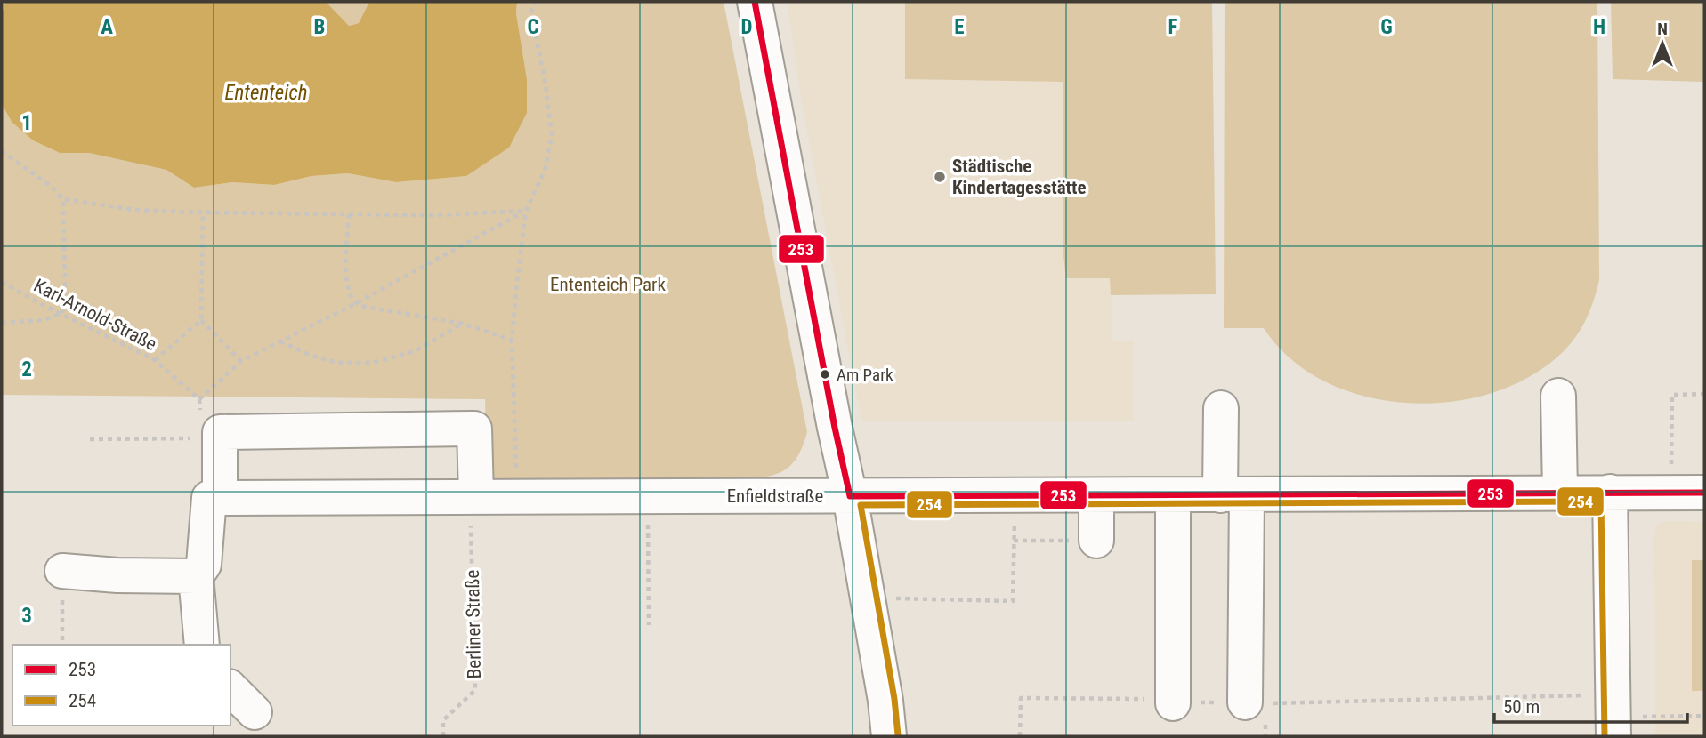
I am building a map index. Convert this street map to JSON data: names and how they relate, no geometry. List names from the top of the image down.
{
  "streets": {
    "street": ["Enfieldstraße"],
    "path": ["Karl-Arnold-Straße", "Berliner Straße"]
  },
  "crossings": [
    ["Enfieldstraße", "Berliner Straße"]
  ],
  "water": ["Ententeich"],
  "parks": ["Ententeich Park"],
  "places": ["Städtische Kindertagesstätte", "Am Park"],
  "lines": ["transit line 253", "transit line 254"],
  "legend": ["253", "254"],
  "scale_bar": "50 m",
  "north": "top",
  "grid": {
    "columns": [
      "A",
      "B",
      "C",
      "D",
      "E",
      "F",
      "G",
      "H"
    ],
    "rows": ["1", "2", "3"]
  }
}
